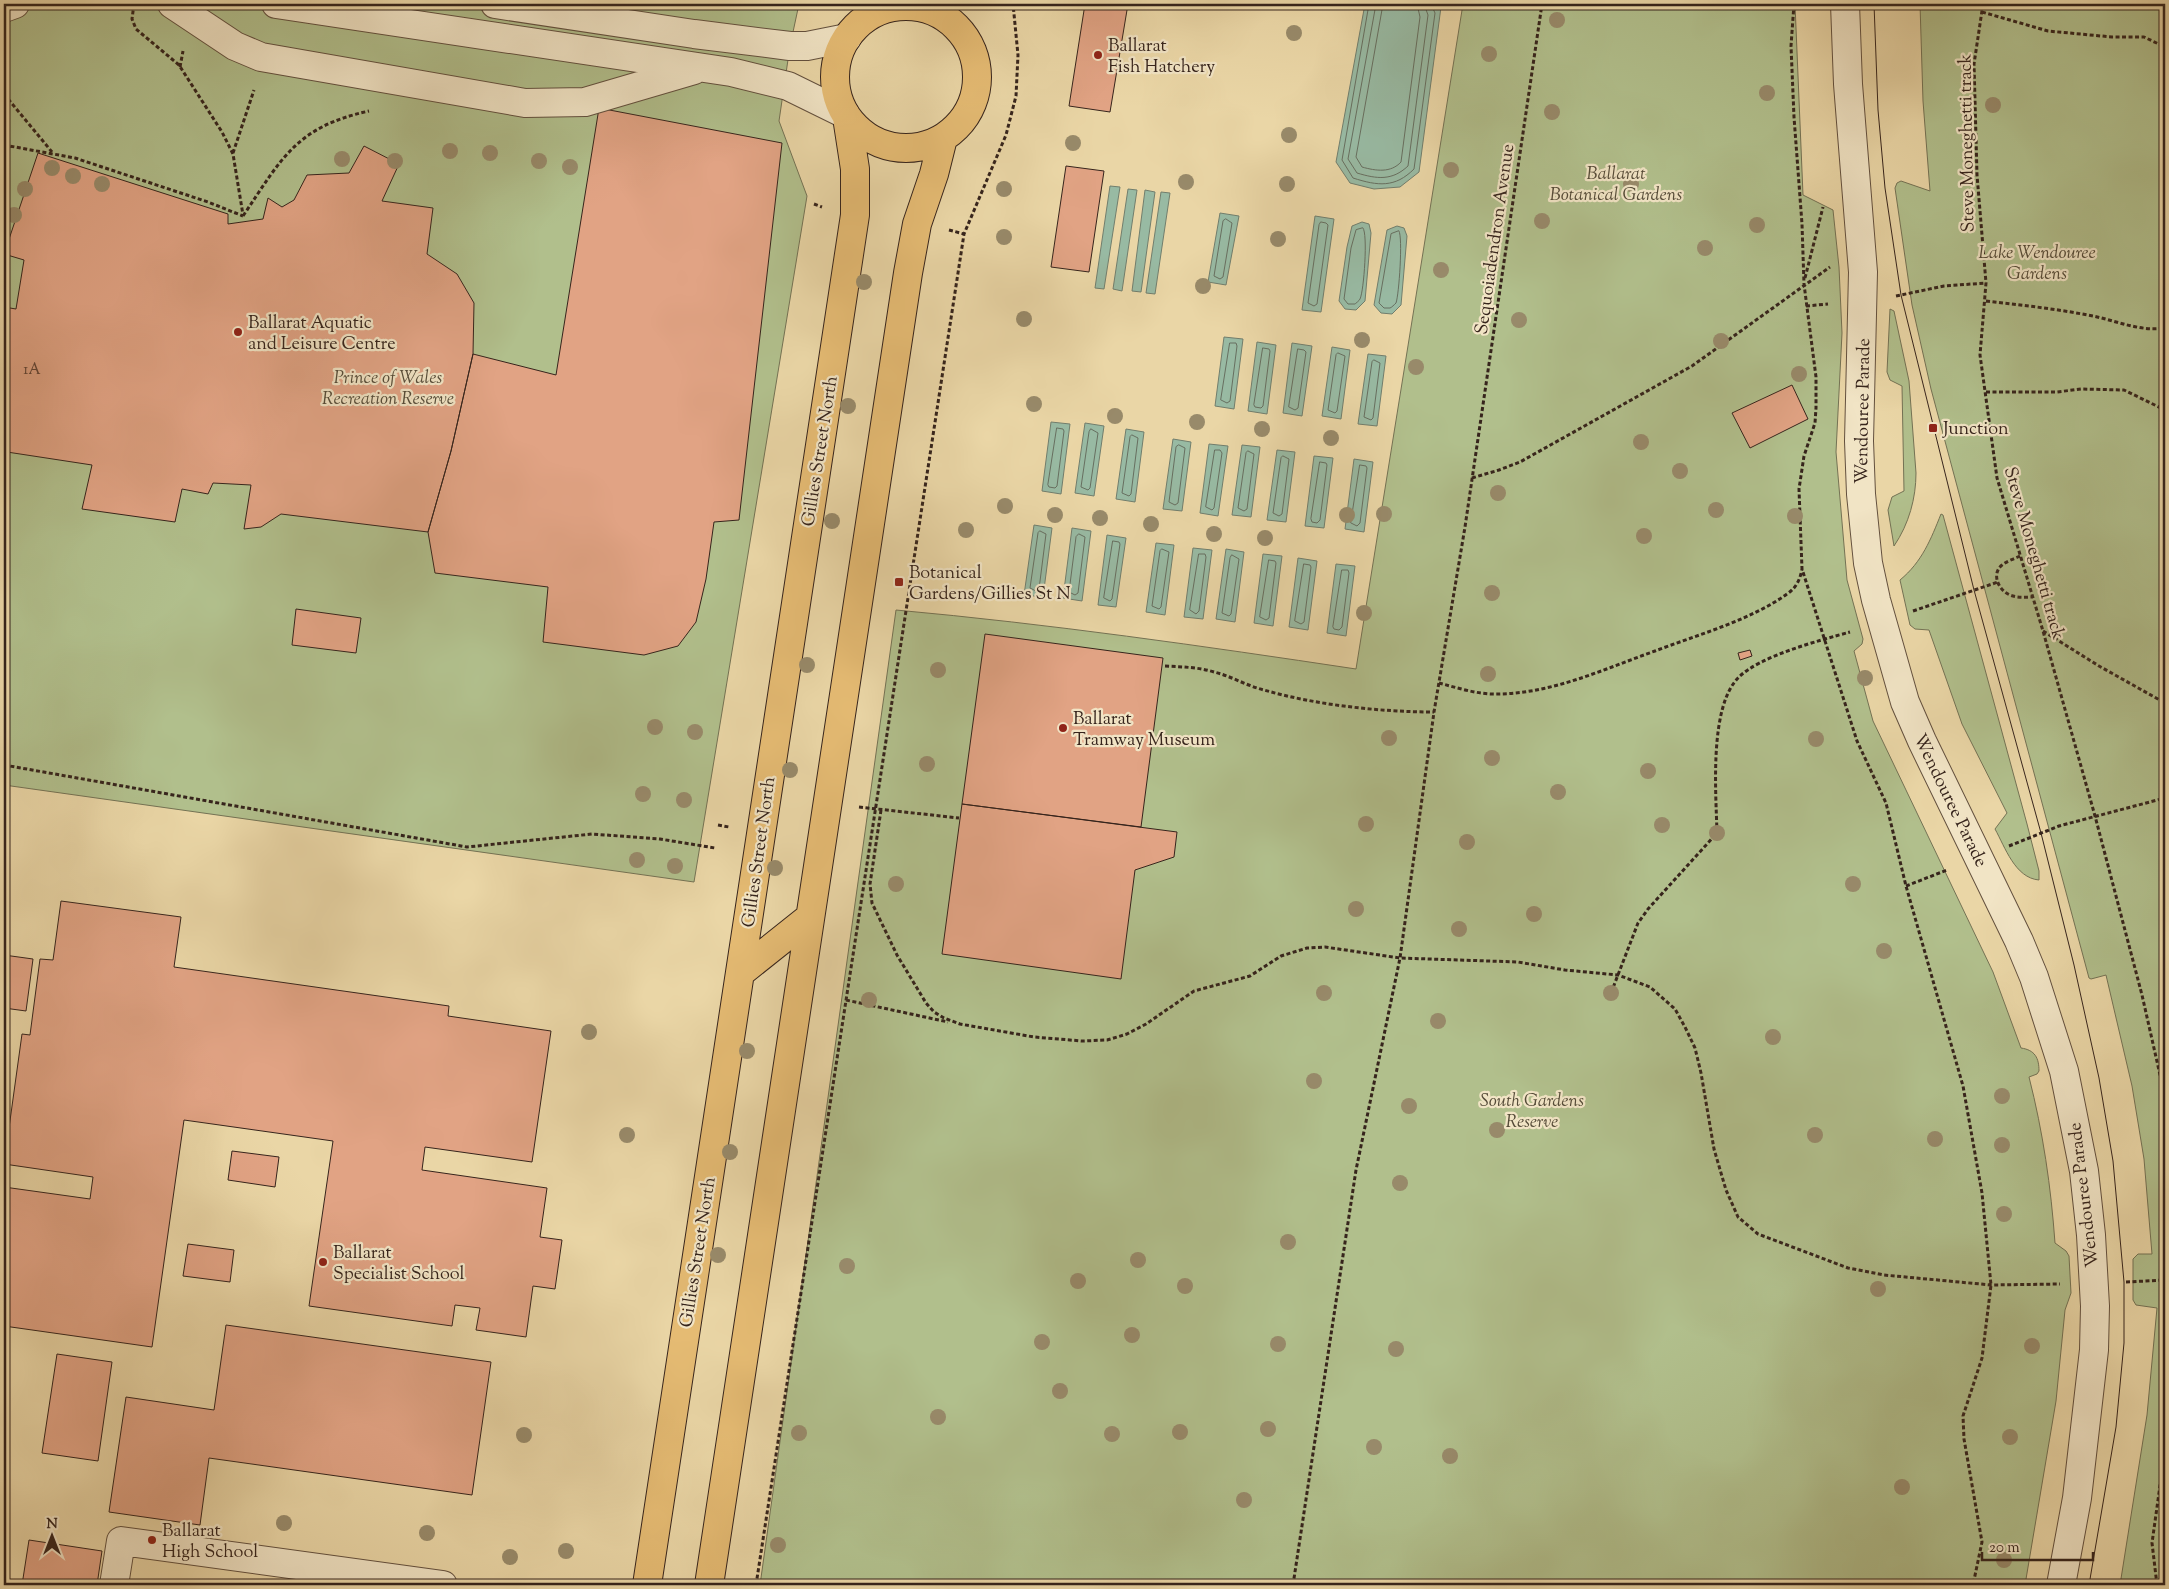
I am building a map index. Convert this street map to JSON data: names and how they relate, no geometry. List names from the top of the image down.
{
  "streets": {
    "main road": ["Gillies Street North"],
    "street": ["Wendouree Parade"],
    "path": ["Steve Moneghetti track", "Sequoiadendron Avenue"]
  },
  "parks": [
    "Ballarat Botanical Gardens",
    "Lake Wendouree Gardens",
    "Prince of Wales Recreation Reserve",
    "South Gardens Reserve"
  ],
  "places": {
    "other": [
      "Ballarat Fish Hatchery",
      "Ballarat Aquatic and Leisure Centre",
      "Ballarat Tramway Museum",
      "Ballarat Specialist School",
      "Ballarat High School"
    ],
    "transit": ["Junction", "Botanical Gardens/Gillies St N"]
  },
  "house_numbers": ["1A"],
  "scale_bar": "20 m",
  "north": "top"
}
